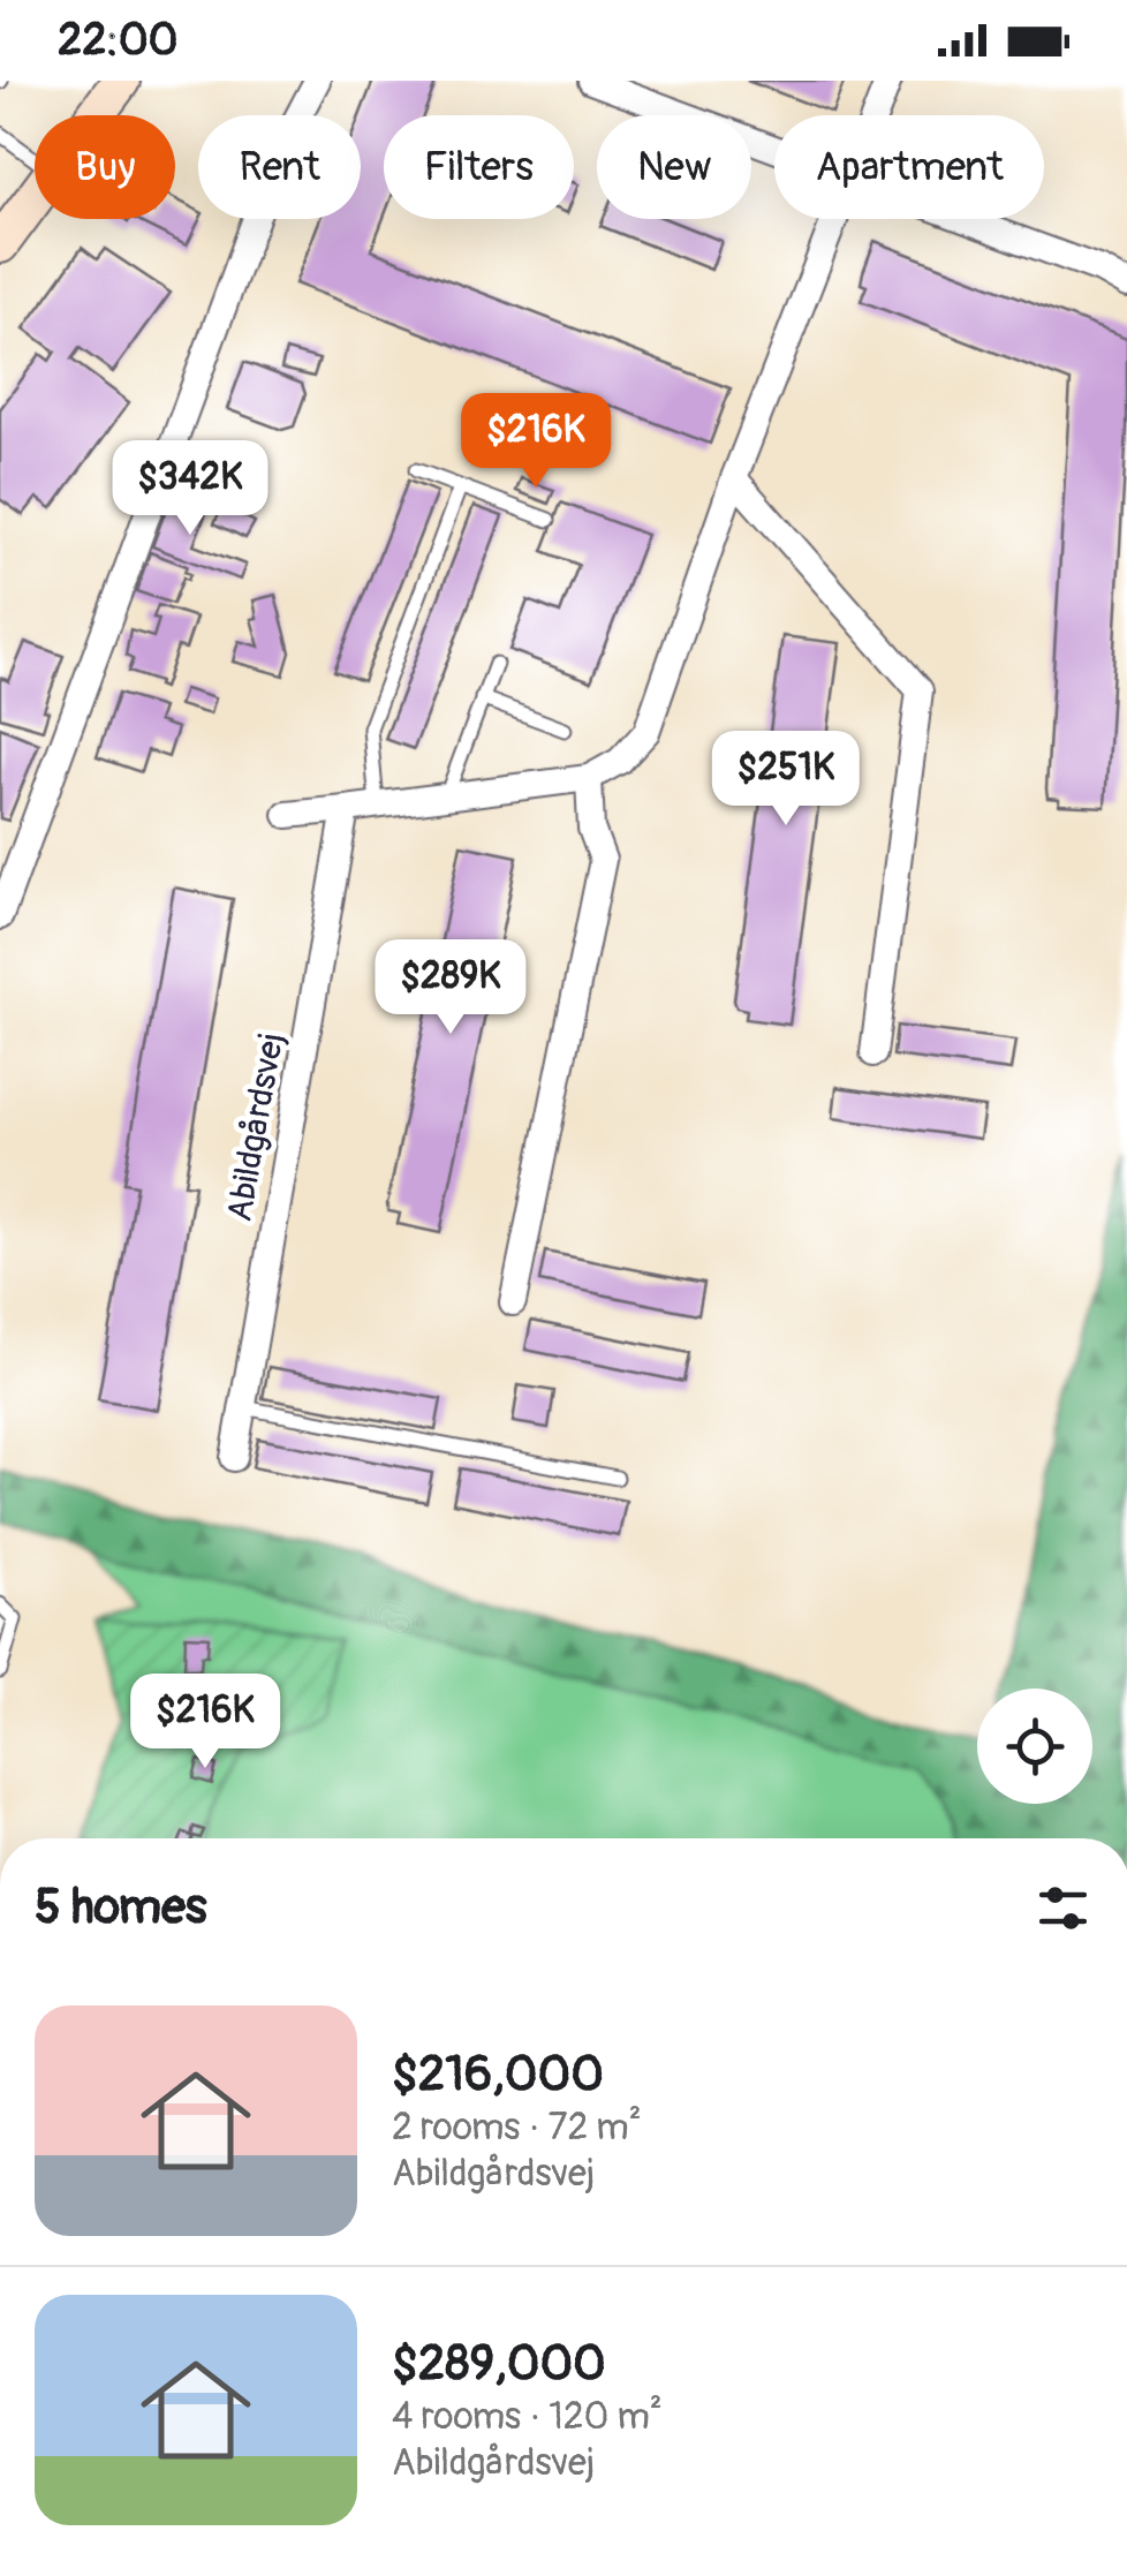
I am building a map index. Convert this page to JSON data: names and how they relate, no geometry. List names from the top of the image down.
{
  "streets": {
    "street": ["Abildgårdsvej"]
  },
  "page": {
    "status": "22:00",
    "chip": [
      "Buy",
      "Rent",
      "Filters",
      "New",
      "Apartment"
    ],
    "price": [
      "$216K",
      "$342K",
      "$251K",
      "$289K",
      "$216K"
    ],
    "heading": "5 homes",
    "list": [
      {
        "name": "$216,000",
        "note": "2 rooms · 72 m² · Abildgårdsvej"
      },
      {
        "name": "$289,000",
        "note": "4 rooms · 120 m² · Abildgårdsvej"
      }
    ]
  }
}
